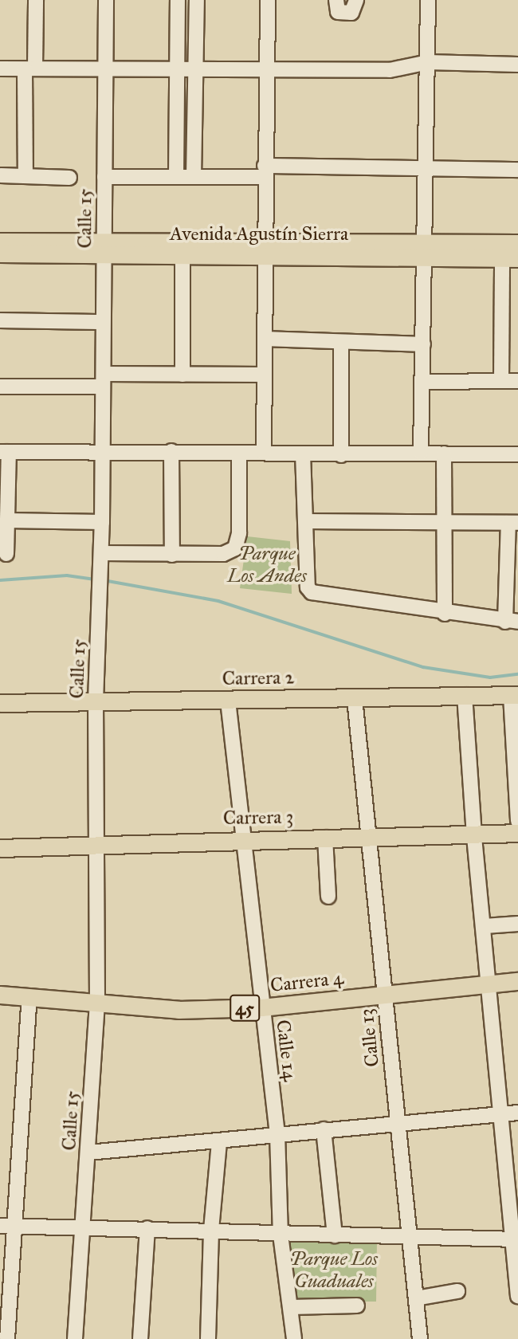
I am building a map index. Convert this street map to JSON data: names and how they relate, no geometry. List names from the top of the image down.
{
  "streets": {
    "main road": [
      "Avenida Agustín Sierra",
      "Carrera 2",
      "Carrera 3",
      "Carrera 4",
      "45"
    ],
    "street": ["Calle 15", "Calle 13", "Calle 14"]
  },
  "crossings": [
    ["Calle 15", "Avenida Agustín Sierra"],
    ["Calle 15", "Carrera 2"],
    ["Calle 15", "Carrera 3"],
    ["Calle 15", "Carrera 4"],
    ["Carrera 2", "Calle 13"],
    ["Carrera 2", "Calle 14"],
    ["Carrera 3", "Calle 13"],
    ["Carrera 3", "Calle 14"],
    ["Carrera 4", "Calle 13"],
    ["Carrera 4", "Calle 14"]
  ],
  "parks": ["Parque Los Andes", "Parque Los Guaduales"]
}
